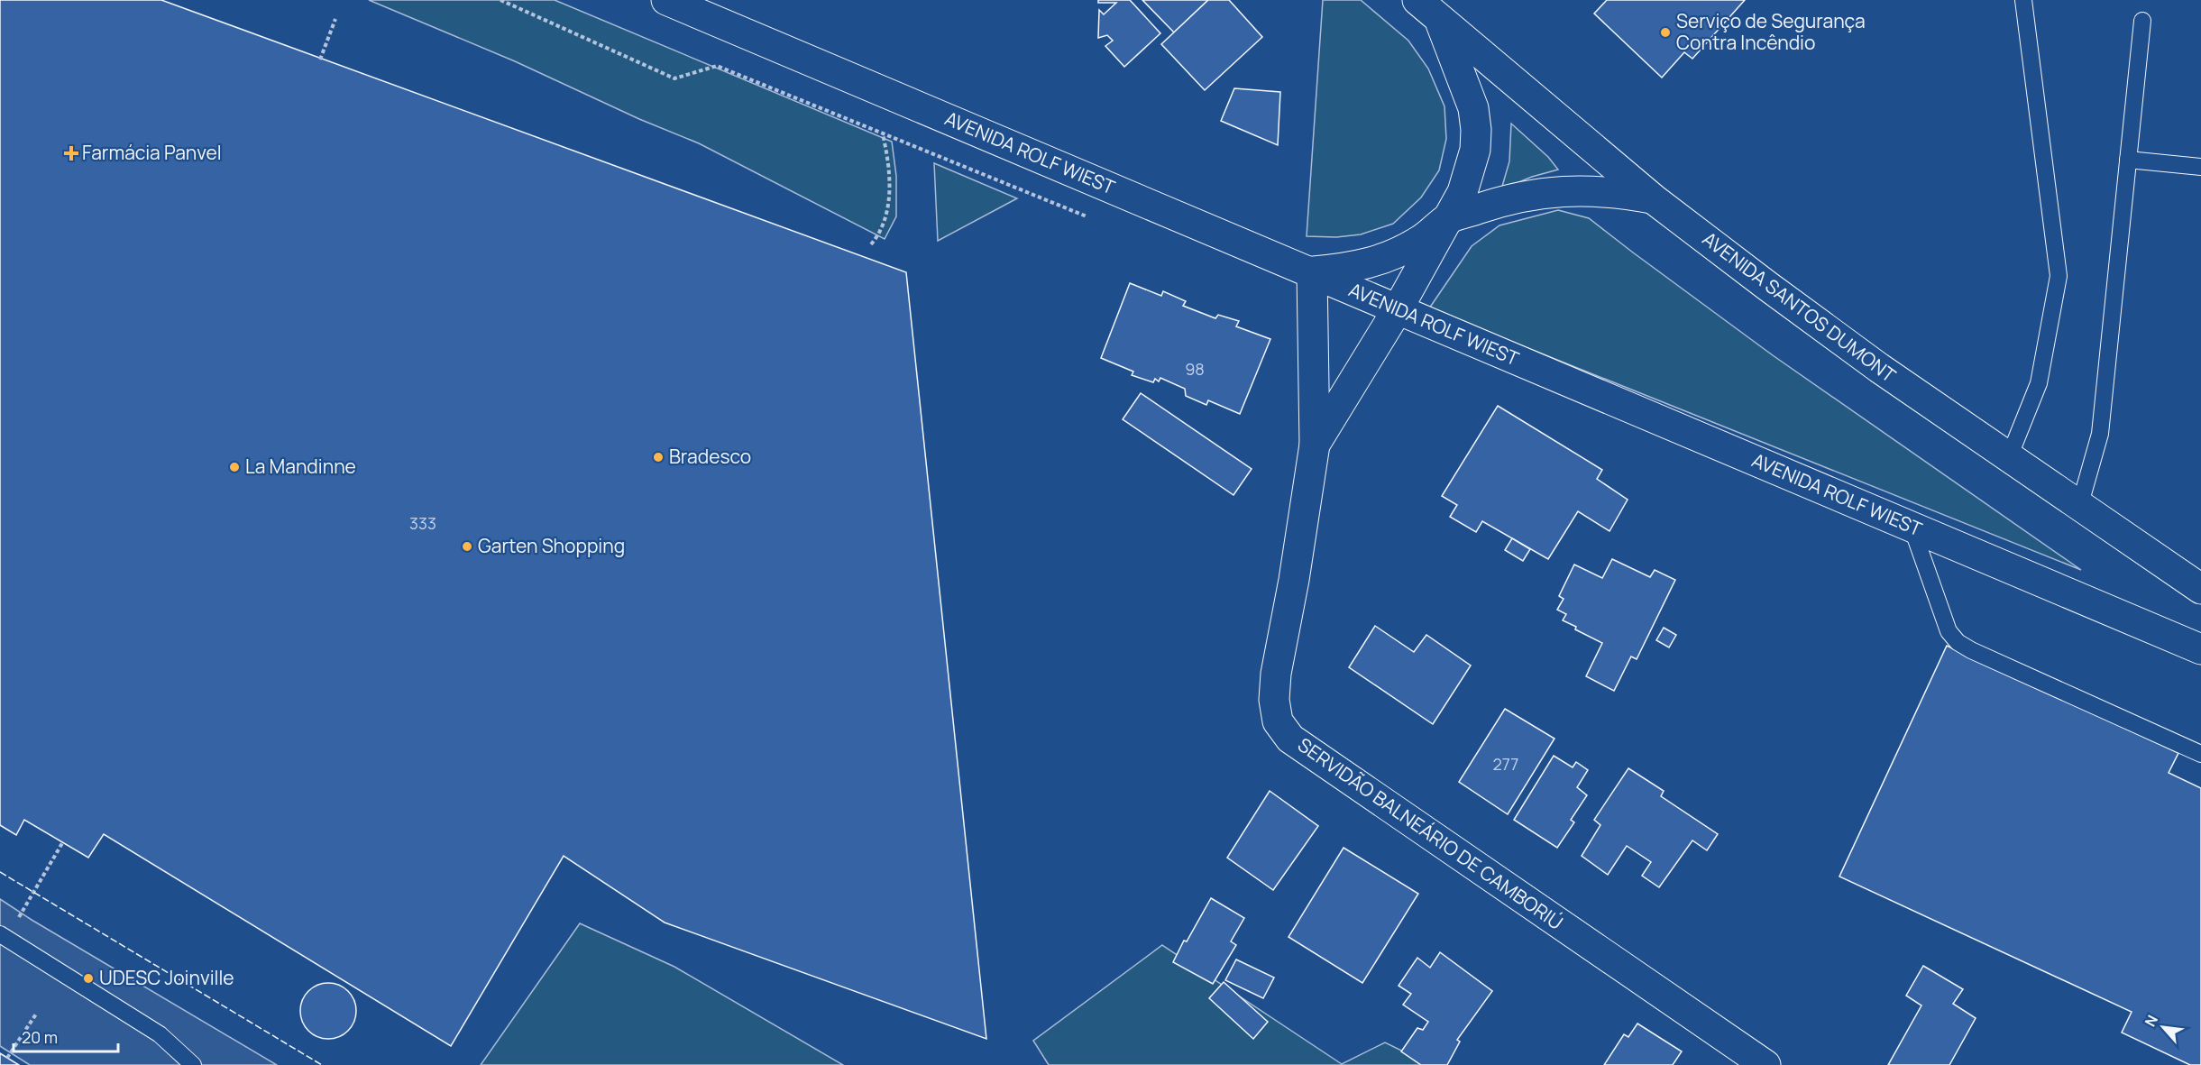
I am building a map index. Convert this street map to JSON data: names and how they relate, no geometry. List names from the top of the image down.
{
  "streets": {
    "main road": ["AVENIDA ROLF WIEST", "AVENIDA SANTOS DUMONT", "SERVIDÃO BALNEÁRIO DE CAMBORIÚ"]
  },
  "crossings": [
    ["AVENIDA ROLF WIEST", "SERVIDÃO BALNEÁRIO DE CAMBORIÚ"],
    ["AVENIDA SANTOS DUMONT", "SERVIDÃO BALNEÁRIO DE CAMBORIÚ"]
  ],
  "places": {
    "other": [
      "Serviço de Segurança Contra Incêndio",
      "Bradesco",
      "La Mandinne",
      "Garten Shopping",
      "UDESC Joinville"
    ],
    "health": ["Farmácia Panvel"]
  },
  "house_numbers": ["98", "333", "277"],
  "scale_bar": "20 m",
  "north": "top left"
}
